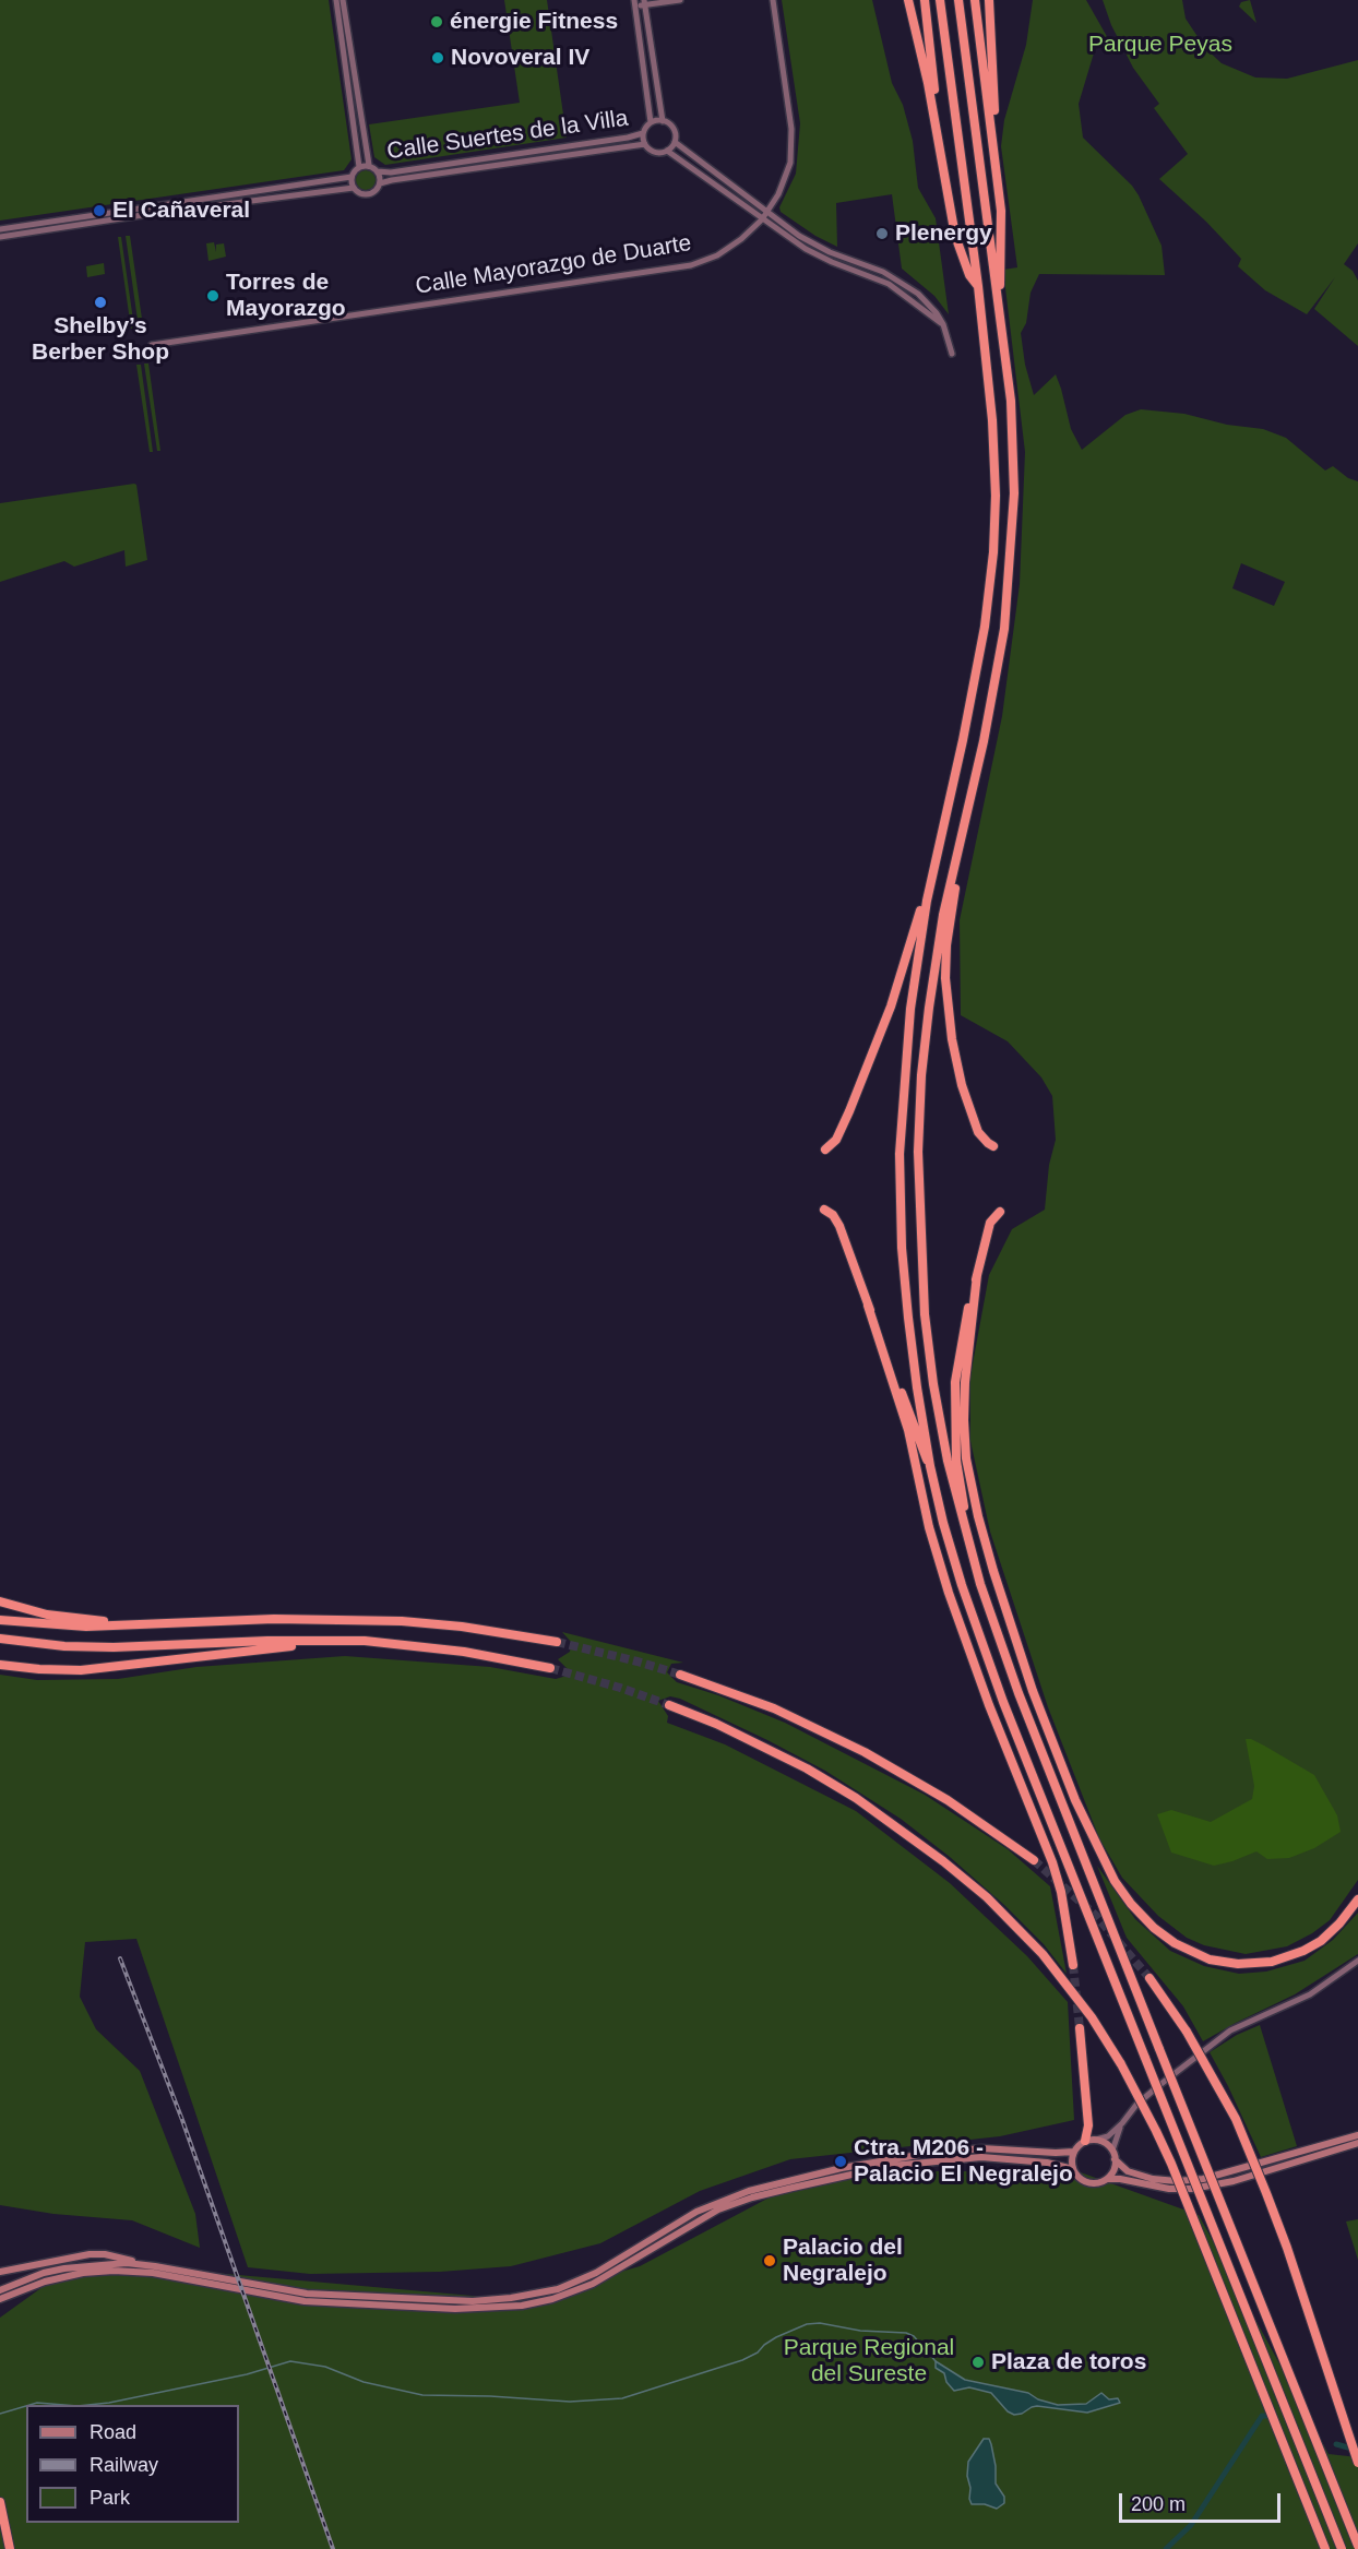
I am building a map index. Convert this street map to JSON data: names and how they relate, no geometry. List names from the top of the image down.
{
  "streets": {
    "main road": ["Calle Suertes de la Villa", "Calle Mayorazgo de Duarte"]
  },
  "parks": ["Parque Peyas", "Parque Regional del Sureste"],
  "places": [
    "énergie Fitness",
    "Novoveral IV",
    "El Cañaveral",
    "Plenergy",
    "Torres de Mayorazgo",
    "Shelby’s Berber Shop",
    "Ctra. M206 - Palacio El Negralejo",
    "Palacio del Negralejo",
    "Plaza de toros"
  ],
  "legend": ["Road", "Railway", "Park"],
  "scale_bar": "200 m"
}
